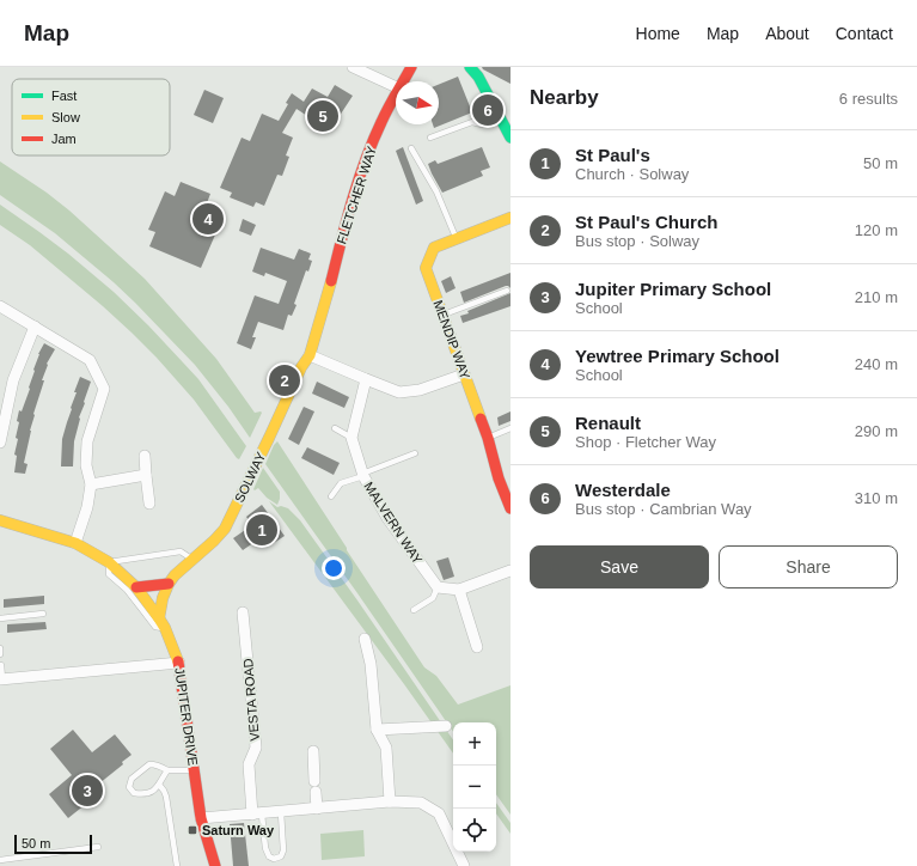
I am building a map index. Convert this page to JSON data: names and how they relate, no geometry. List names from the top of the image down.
{
  "streets": {
    "street": [
      "FLETCHER WAY",
      "MENDIP WAY",
      "SOLWAY",
      "MALVERN WAY",
      "VESTA ROAD",
      "JUPITER DRIVE"
    ]
  },
  "crossings": [
    ["FLETCHER WAY", "SOLWAY"],
    ["SOLWAY", "JUPITER DRIVE"]
  ],
  "places": {
    "transit": ["Saturn Way"]
  },
  "legend": ["Fast", "Slow", "Jam"],
  "scale_bar": "50 m",
  "north": "right",
  "page": {
    "header": "Map",
    "nav": [
      "Home",
      "Map",
      "About",
      "Contact"
    ],
    "heading": ["Nearby", "6 results"],
    "pins": [
      "6",
      "5",
      "4",
      "2",
      "1",
      "3"
    ],
    "list": [
      {
        "mark": "1",
        "name": "St Paul's",
        "note": "Church · Solway",
        "value": "50 m"
      },
      {
        "mark": "2",
        "name": "St Paul's Church",
        "note": "Bus stop · Solway",
        "value": "120 m"
      },
      {
        "mark": "3",
        "name": "Jupiter Primary School",
        "note": "School",
        "value": "210 m"
      },
      {
        "mark": "4",
        "name": "Yewtree Primary School",
        "note": "School",
        "value": "240 m"
      },
      {
        "mark": "5",
        "name": "Renault",
        "note": "Shop · Fletcher Way",
        "value": "290 m"
      },
      {
        "mark": "6",
        "name": "Westerdale",
        "note": "Bus stop · Cambrian Way",
        "value": "310 m"
      }
    ],
    "buttons": ["Save", "Share"],
    "map_buttons": ["+", "−"],
    "scale": "50 m"
  }
}
